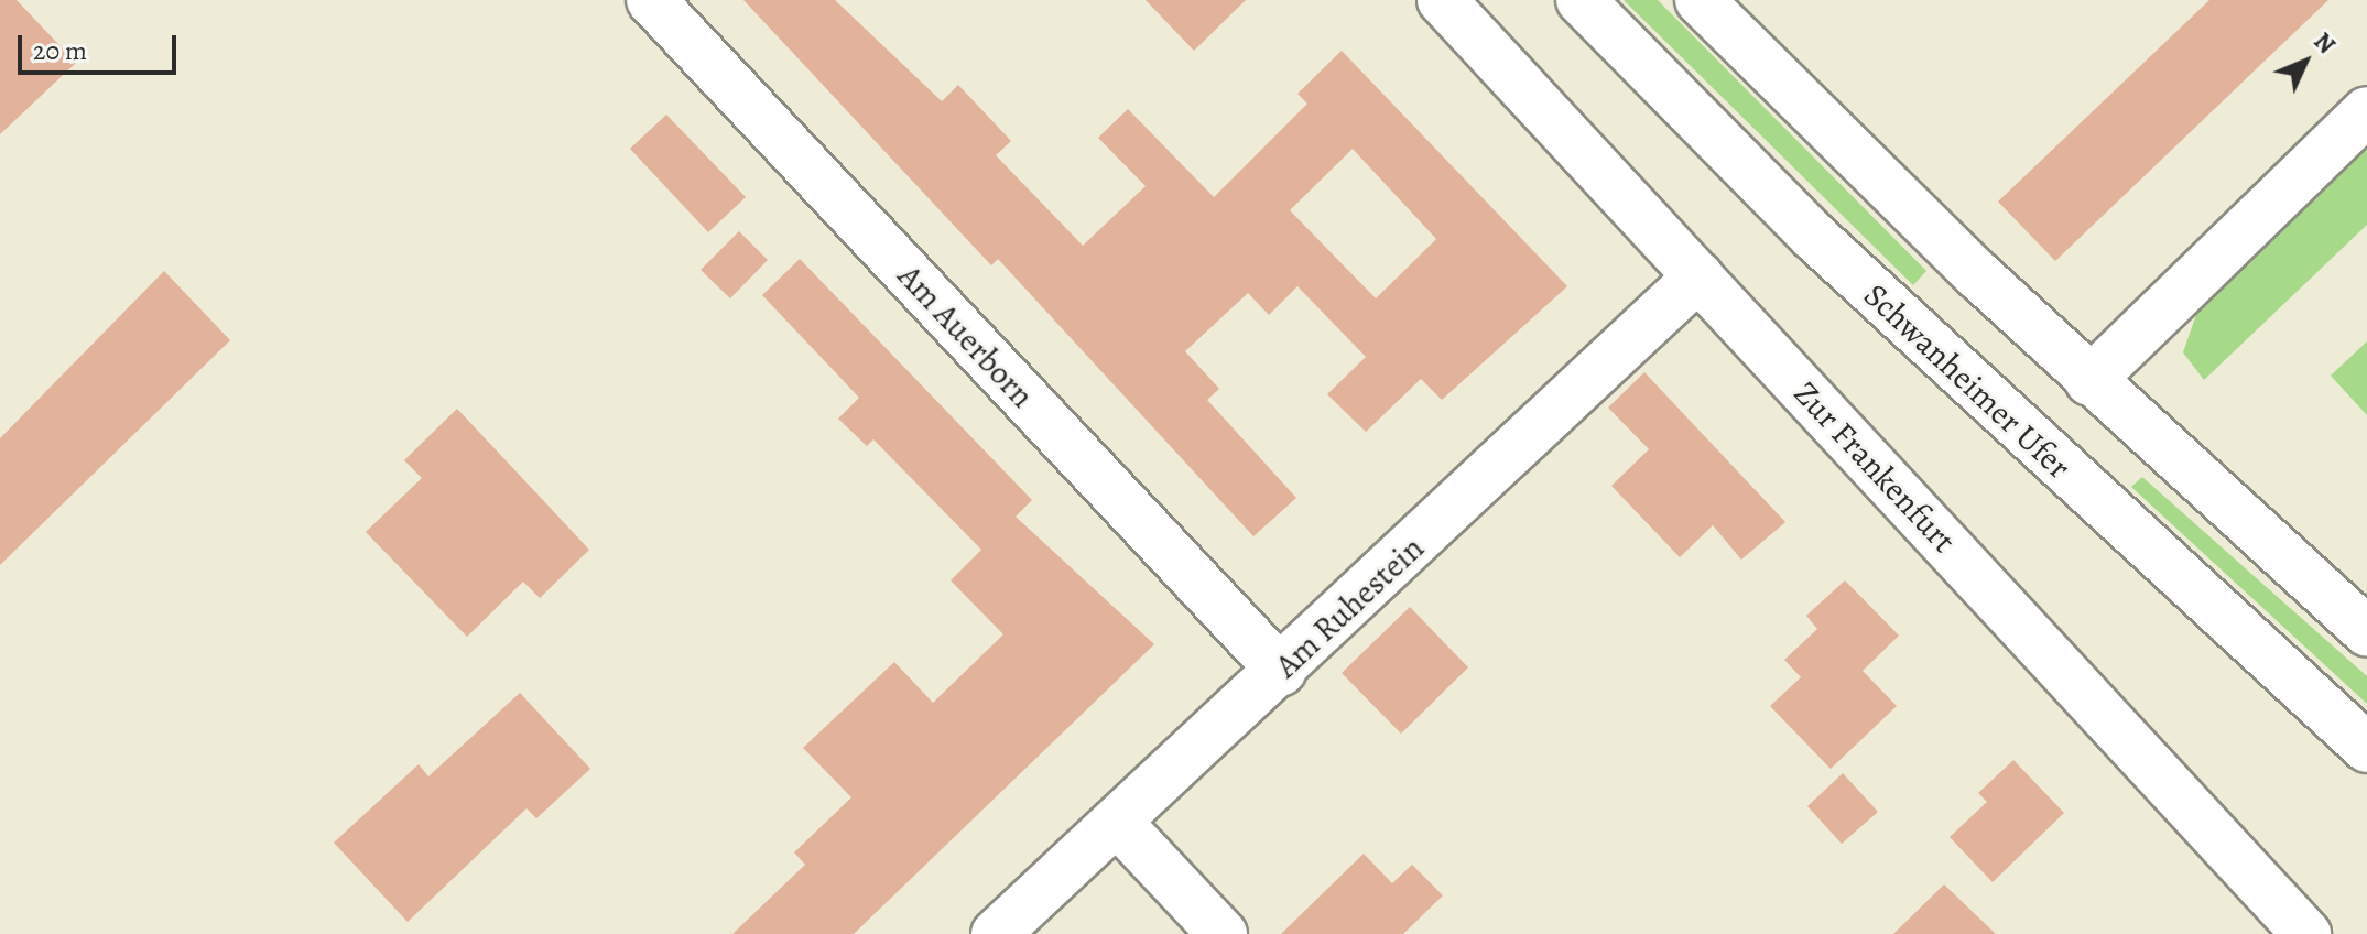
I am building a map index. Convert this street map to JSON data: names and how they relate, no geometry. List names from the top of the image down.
{
  "streets": {
    "street": [
      "Am Auerborn",
      "Schwanheimer Ufer",
      "Zur Frankenfurt",
      "Am Ruhestein"
    ]
  },
  "crossings": [
    ["Am Auerborn", "Am Ruhestein"],
    ["Zur Frankenfurt", "Am Ruhestein"]
  ],
  "scale_bar": "20 m",
  "north": "top right"
}
